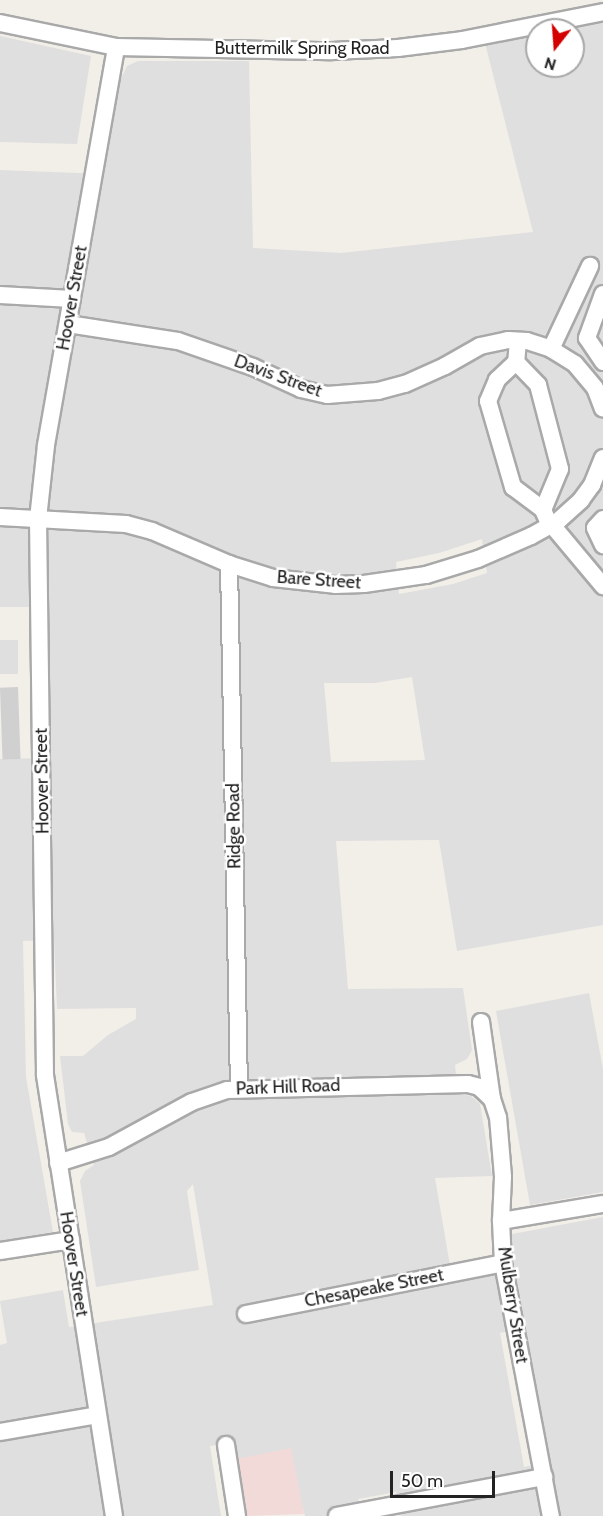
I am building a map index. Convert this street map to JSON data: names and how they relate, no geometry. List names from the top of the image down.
{
  "streets": {
    "street": [
      "Buttermilk Spring Road",
      "Hoover Street",
      "Davis Street",
      "Bare Street",
      "Ridge Road",
      "Park Hill Road",
      "Chesapeake Street",
      "Mulberry Street"
    ]
  },
  "crossings": [
    ["Buttermilk Spring Road", "Hoover Street"],
    ["Hoover Street", "Davis Street"],
    ["Hoover Street", "Bare Street"],
    ["Hoover Street", "Park Hill Road"],
    ["Bare Street", "Ridge Road"],
    ["Ridge Road", "Park Hill Road"],
    ["Park Hill Road", "Mulberry Street"],
    ["Chesapeake Street", "Mulberry Street"]
  ],
  "scale_bar": "50 m",
  "north": "bottom"
}
